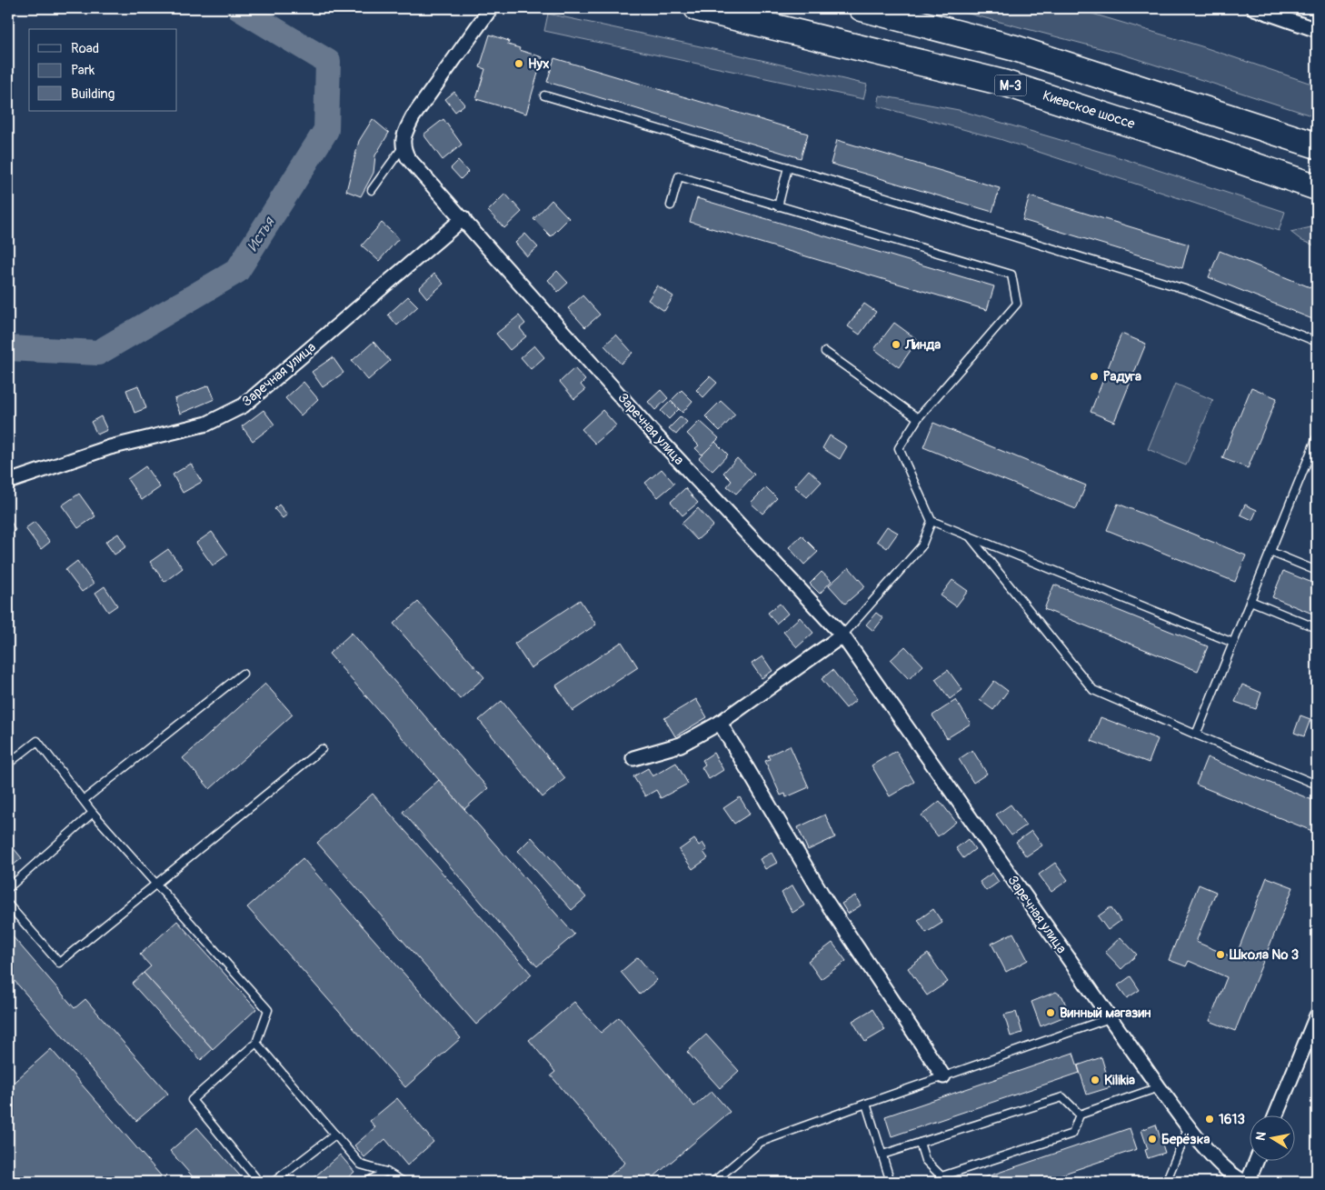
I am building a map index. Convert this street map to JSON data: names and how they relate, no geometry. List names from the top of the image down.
{
  "streets": {
    "highway": ["М-3", "Киевское шоссе"],
    "street": ["Заречная улица"]
  },
  "water": ["Истья"],
  "places": [
    "Нух",
    "Линда",
    "Радуга",
    "Школа № 3",
    "Винный магазин",
    "Kilikia",
    "1613",
    "Берёзка"
  ],
  "legend": ["Road", "Park", "Building"],
  "north": "left"
}
